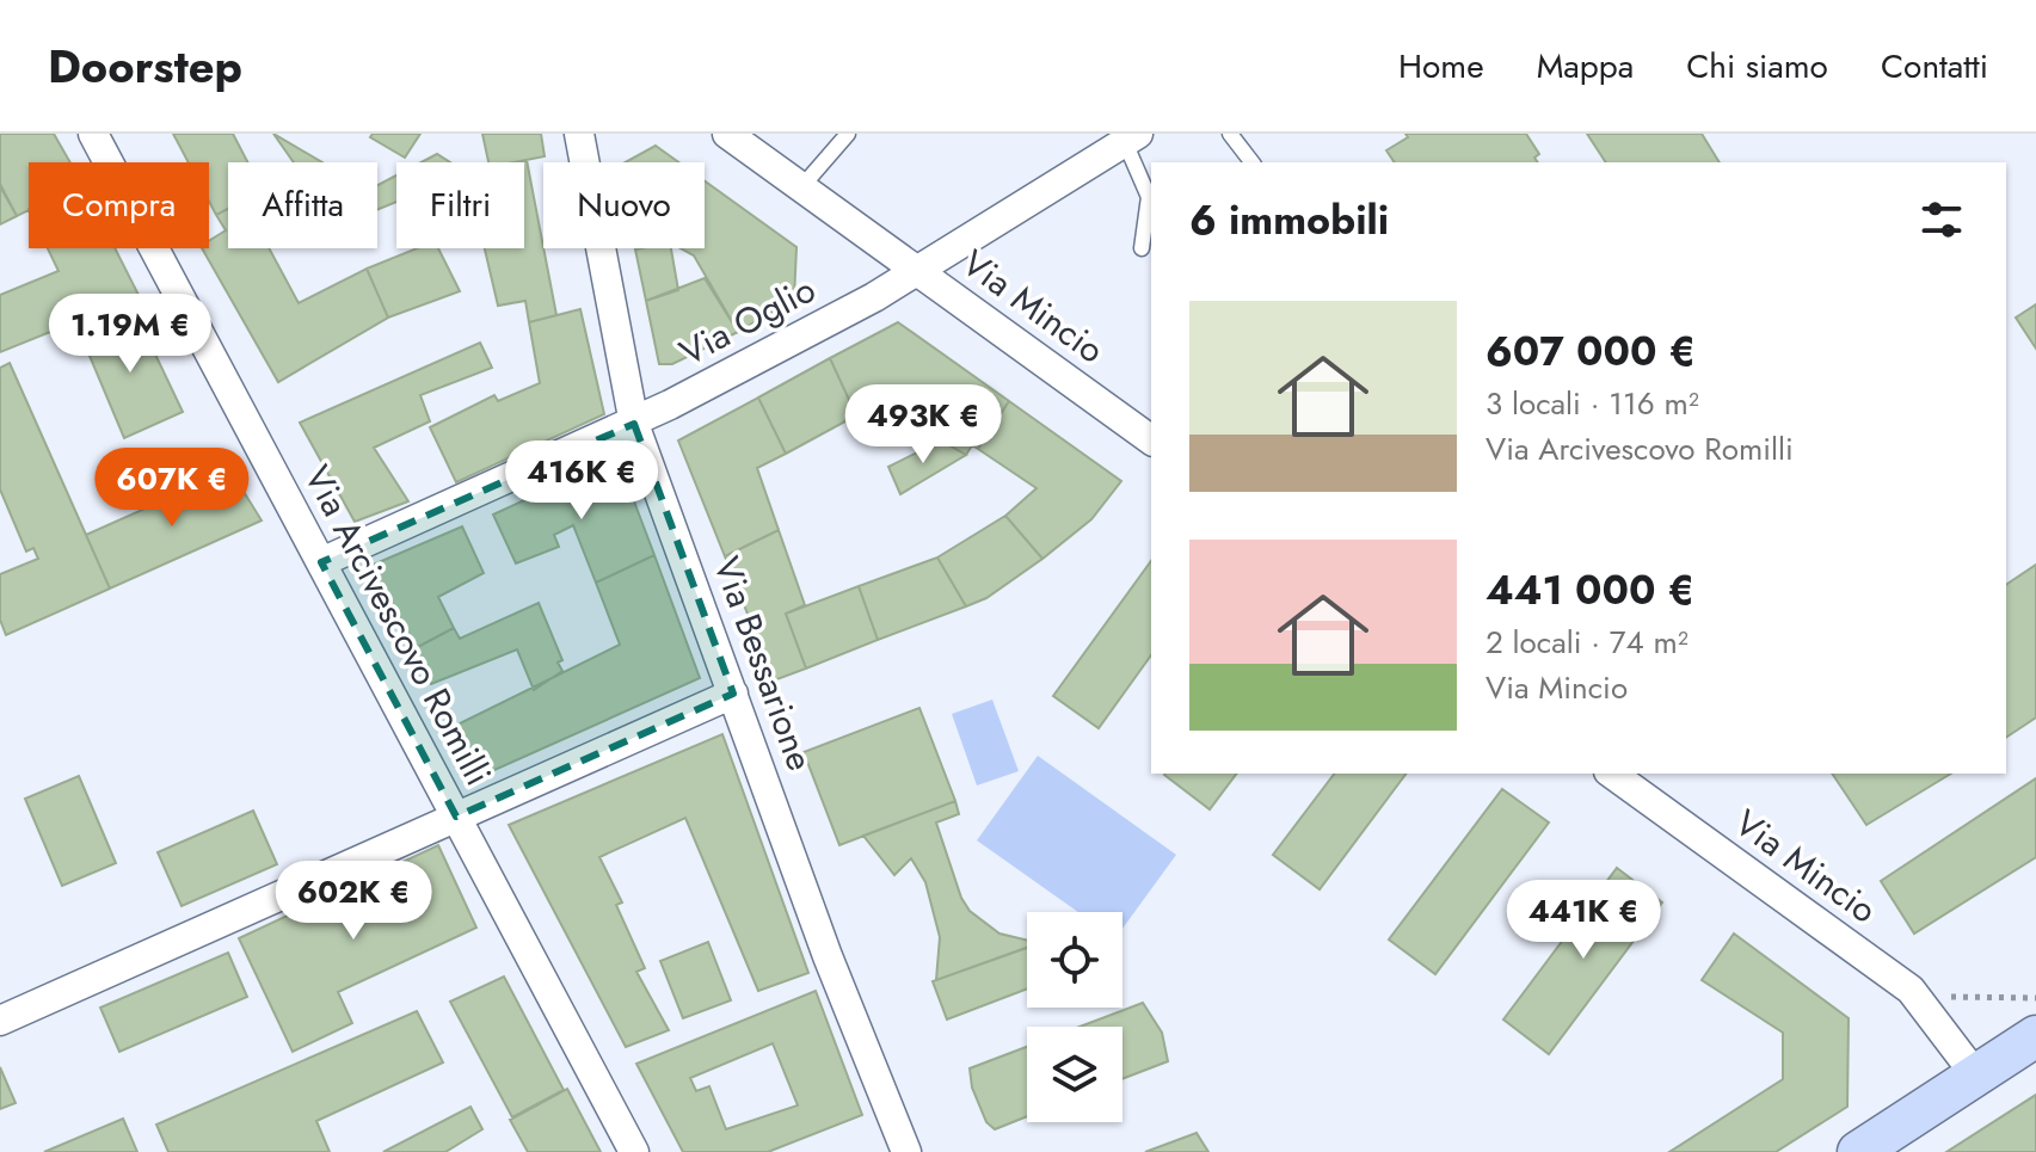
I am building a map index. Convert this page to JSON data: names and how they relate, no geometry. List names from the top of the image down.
{
  "streets": {
    "street": [
      "Via Mincio",
      "Via Oglio",
      "Via Arcivescovo Romilli",
      "Via Bessarione"
    ]
  },
  "crossings": [
    ["Via Mincio", "Via Oglio"],
    ["Via Oglio", "Via Arcivescovo Romilli"],
    ["Via Oglio", "Via Bessarione"]
  ],
  "page": {
    "header": "Doorstep",
    "nav": [
      "Home",
      "Mappa",
      "Chi siamo",
      "Contatti"
    ],
    "chip": [
      "Compra",
      "Affitta",
      "Filtri",
      "Nuovo"
    ],
    "heading": "6 immobili",
    "list": [
      {
        "name": "607 000 €",
        "note": "3 locali · 116 m² · Via Arcivescovo Romilli"
      },
      {
        "name": "441 000 €",
        "note": "2 locali · 74 m² · Via Mincio"
      }
    ],
    "price": [
      "1.19M €",
      "493K €",
      "416K €",
      "607K €",
      "602K €",
      "441K €"
    ]
  }
}
